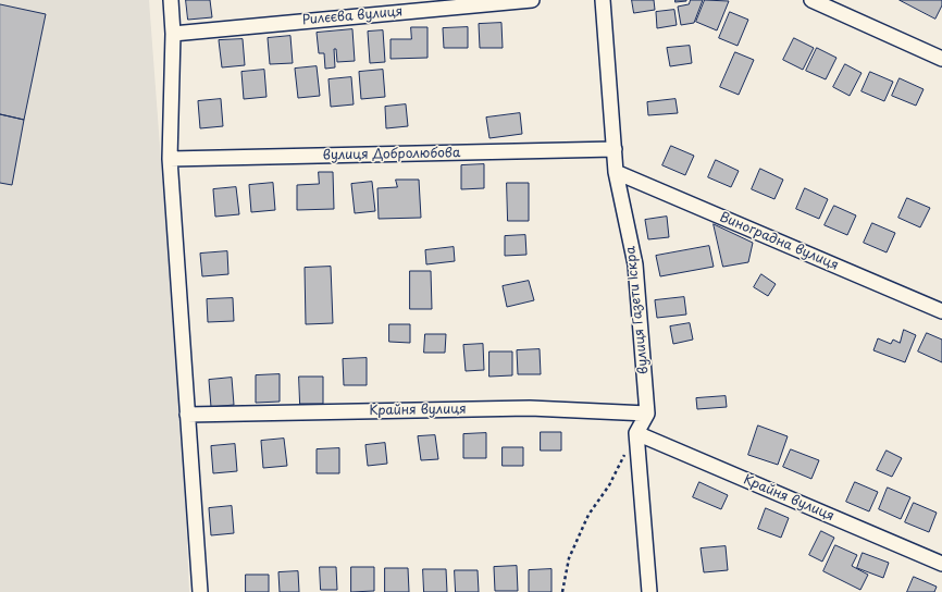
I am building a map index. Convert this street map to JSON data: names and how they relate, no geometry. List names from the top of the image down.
{
  "streets": {
    "street": [
      "Рилєєва вулиця",
      "вулиця Добролюбова",
      "Виноградна вулиця",
      "вулиця Газети Іскра",
      "Крайня вулиця"
    ]
  },
  "crossings": [
    ["вулиця Добролюбова", "вулиця Газети Іскра"],
    ["Виноградна вулиця", "вулиця Газети Іскра"],
    ["вулиця Газети Іскра", "Крайня вулиця"]
  ]
}
